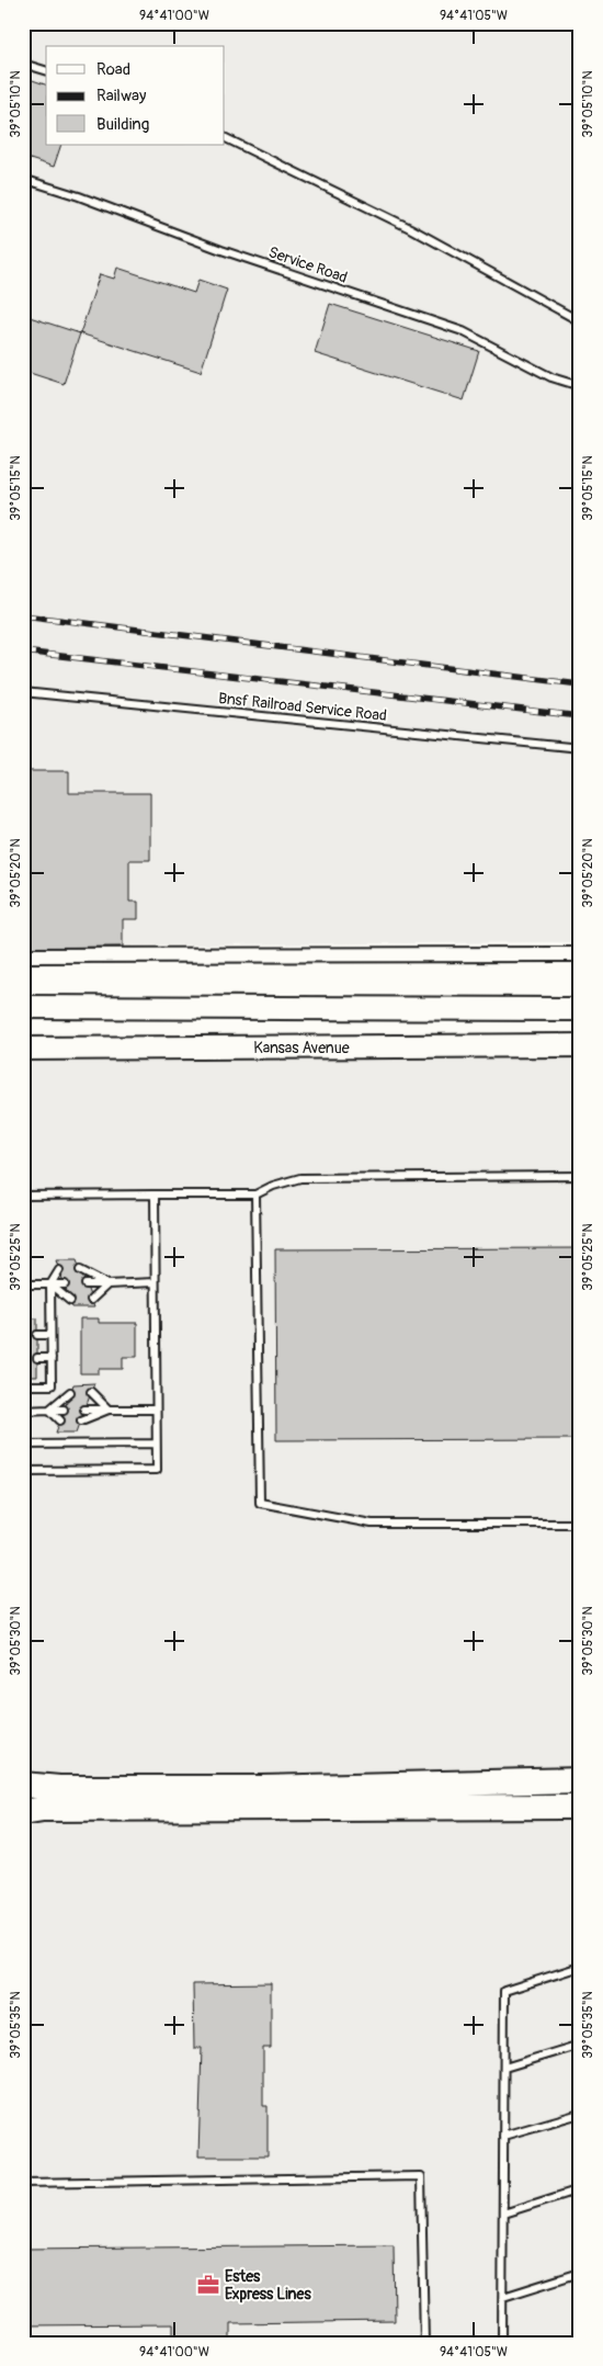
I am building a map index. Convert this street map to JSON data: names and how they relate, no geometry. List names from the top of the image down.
{
  "streets": {
    "main road": ["Kansas Avenue"],
    "lane": ["Service Road", "Bnsf Railroad Service Road"]
  },
  "places": {
    "office": ["Estes Express Lines"]
  },
  "legend": ["Road", "Railway", "Building"],
  "coordinates": [
    "94°41'00\"W",
    "94°41'05\"W",
    "39°05'10\"N",
    "39°05'15\"N",
    "39°05'20\"N",
    "39°05'25\"N",
    "39°05'30\"N",
    "39°05'35\"N"
  ]
}
